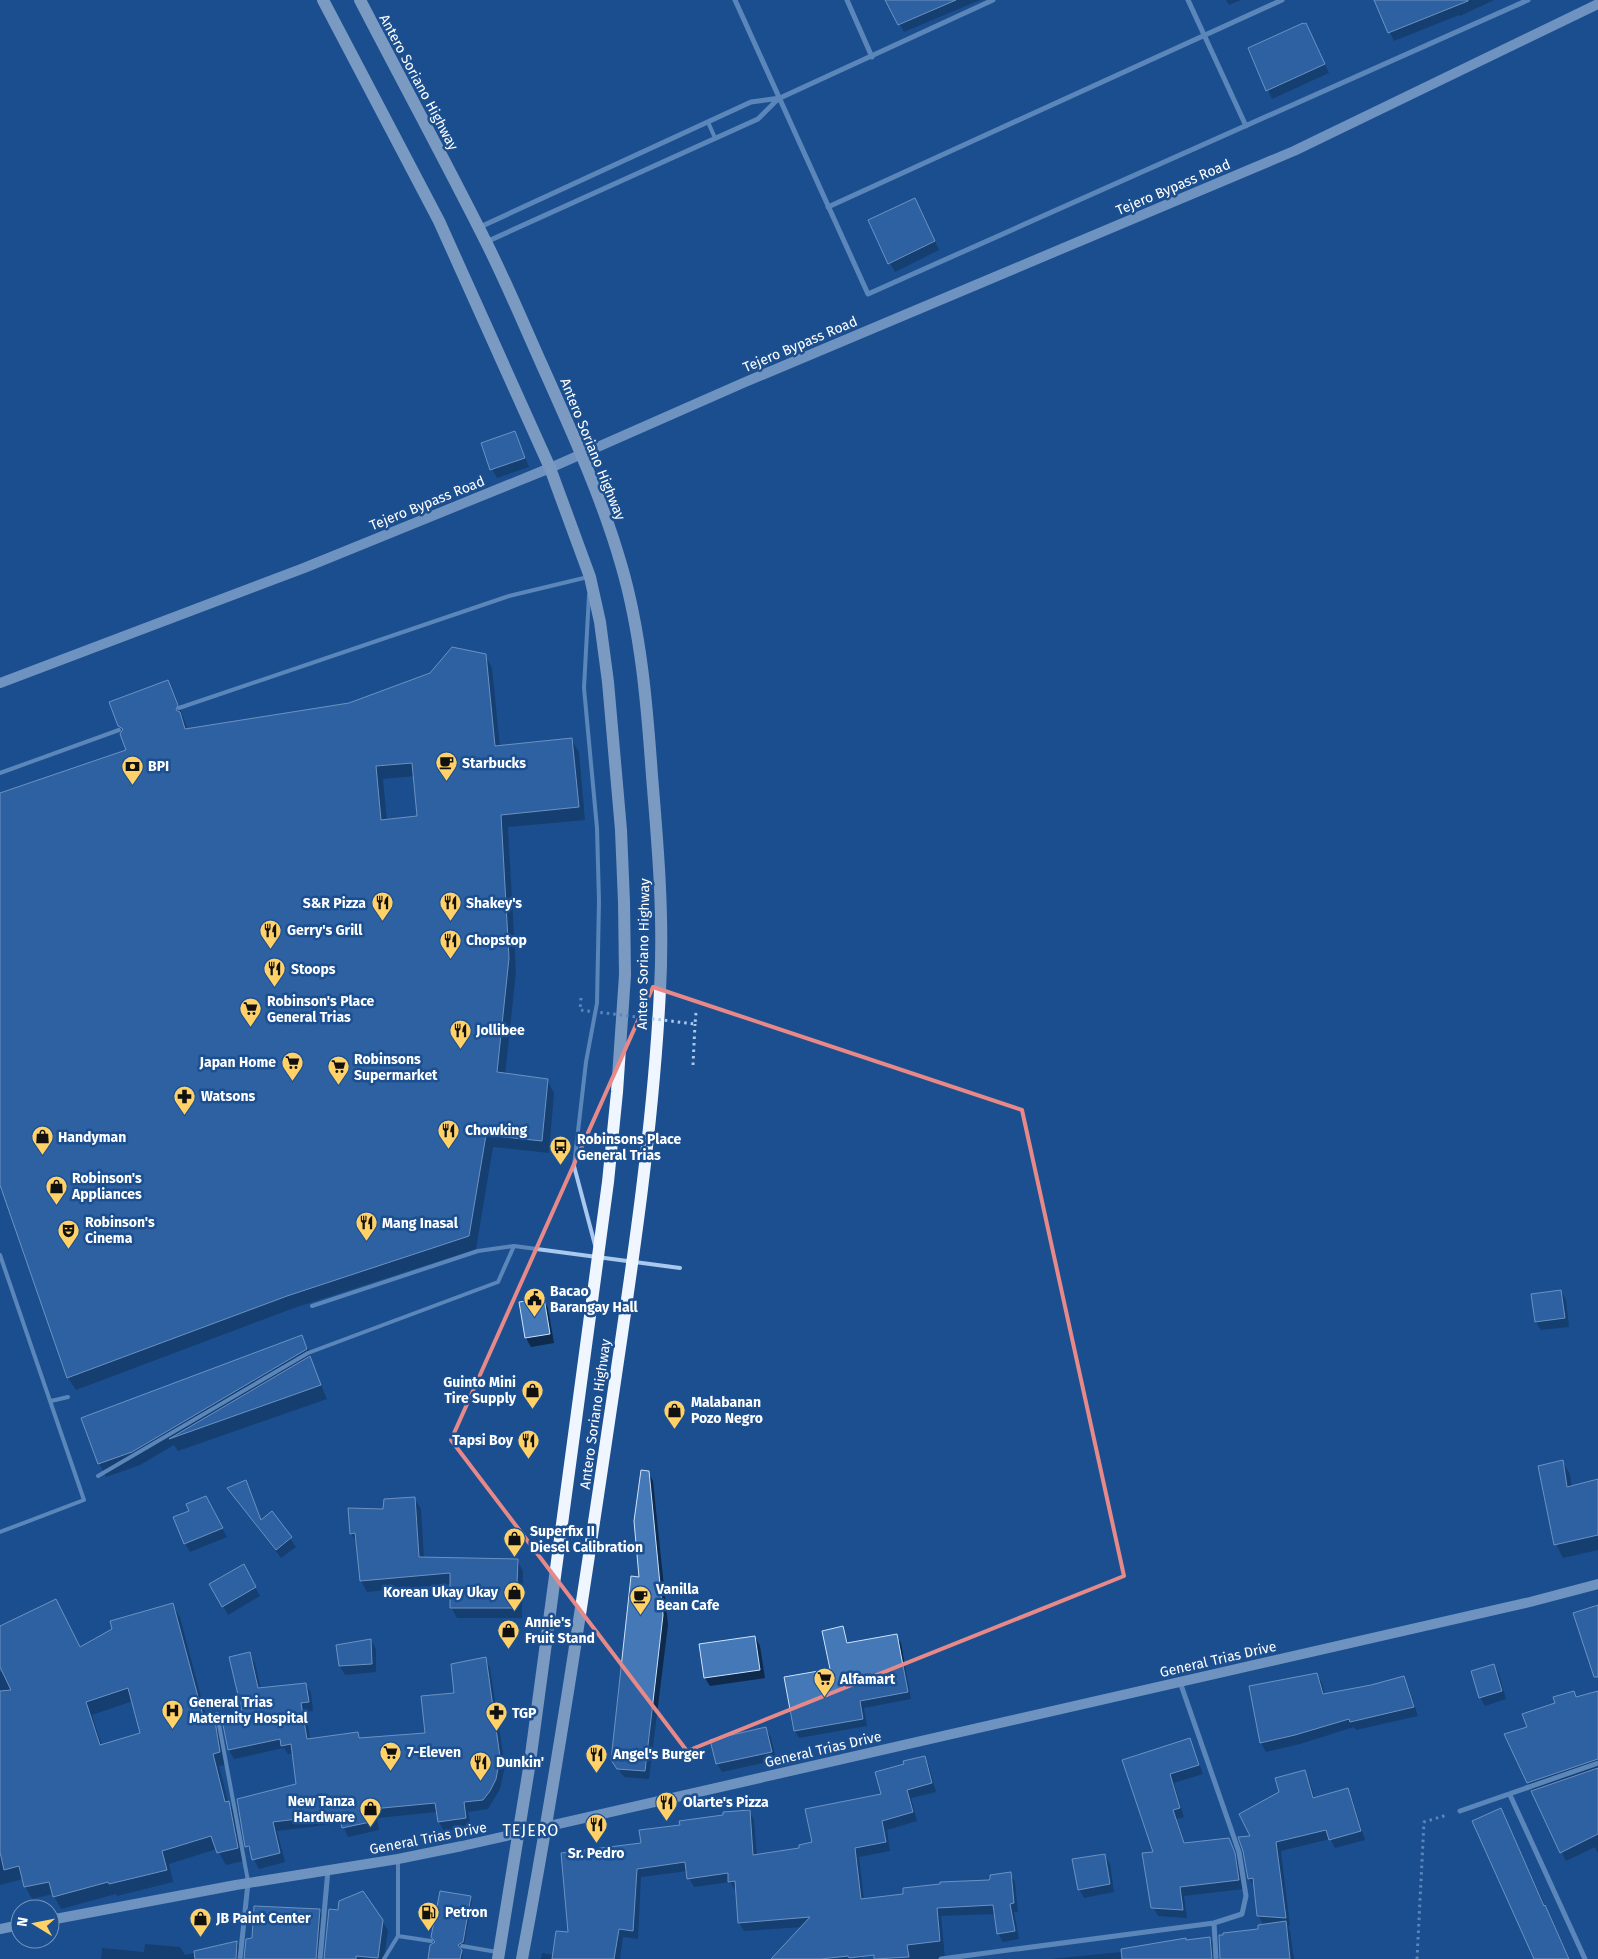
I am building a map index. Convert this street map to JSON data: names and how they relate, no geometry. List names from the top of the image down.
{
  "streets": {
    "main road": ["Antero Soriano Highway"],
    "street": ["Tejero Bypass Road", "General Trias Drive"]
  },
  "crossings": [
    ["Antero Soriano Highway", "Tejero Bypass Road"],
    ["Antero Soriano Highway", "General Trias Drive"]
  ],
  "districts": ["TEJERO"],
  "places": {
    "cafe": ["Starbucks", "Vanilla Bean Cafe"],
    "bank": ["BPI"],
    "restaurant": [
      "S&R Pizza",
      "Shakey's",
      "Gerry's Grill",
      "Chopstop",
      "Stoops",
      "Jollibee",
      "Chowking",
      "Mang Inasal",
      "Tapsi Boy",
      "Angel's Burger",
      "Dunkin'",
      "Olarte's Pizza",
      "Sr. Pedro"
    ],
    "supermarket": [
      "Robinson's Place General Trias",
      "Japan Home",
      "Robinsons Supermarket",
      "Alfamart",
      "7-Eleven"
    ],
    "pharmacy": ["Watsons", "TGP"],
    "shop": [
      "Handyman",
      "Robinson's Appliances",
      "Guinto Mini Tire Supply",
      "Malabanan Pozo Negro",
      "Superfix II Diesel Calibration",
      "Korean Ukay Ukay",
      "Annie's Fruit Stand",
      "New Tanza Hardware",
      "JB Paint Center"
    ],
    "bus stop": ["Robinsons Place General Trias"],
    "theatre": ["Robinson's Cinema"],
    "public building": ["Bacao Barangay Hall"],
    "hospital": ["General Trias Maternity Hospital"],
    "fuel station": ["Petron"]
  },
  "north": "left"
}
